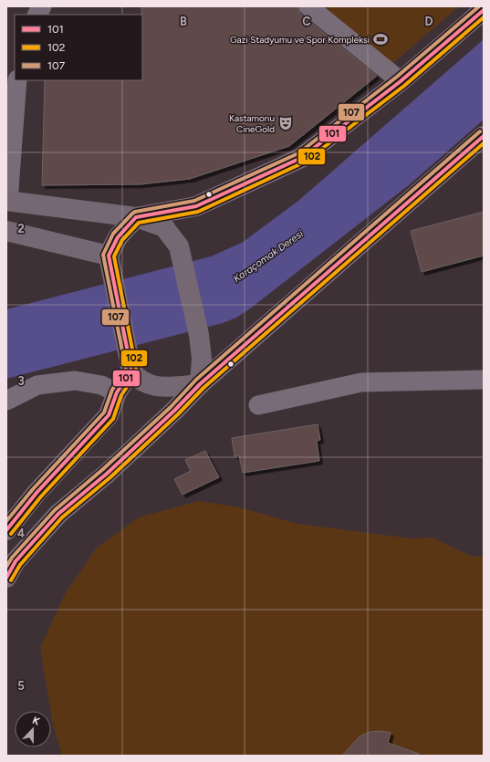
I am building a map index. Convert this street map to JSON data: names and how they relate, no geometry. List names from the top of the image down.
{
  "water": ["Karaçomak Deresi"],
  "places": {
    "sports": ["Gazi Stadyumu ve Spor Kompleksi"],
    "theatre": ["Kastamonu CineGold"]
  },
  "lines": ["transit line 107", "transit line 101", "transit line 102"],
  "legend": ["101", "102", "107"],
  "north": "top",
  "grid": {
    "columns": ["B", "C", "D"],
    "rows": [
      "2",
      "3",
      "4",
      "5"
    ]
  }
}
